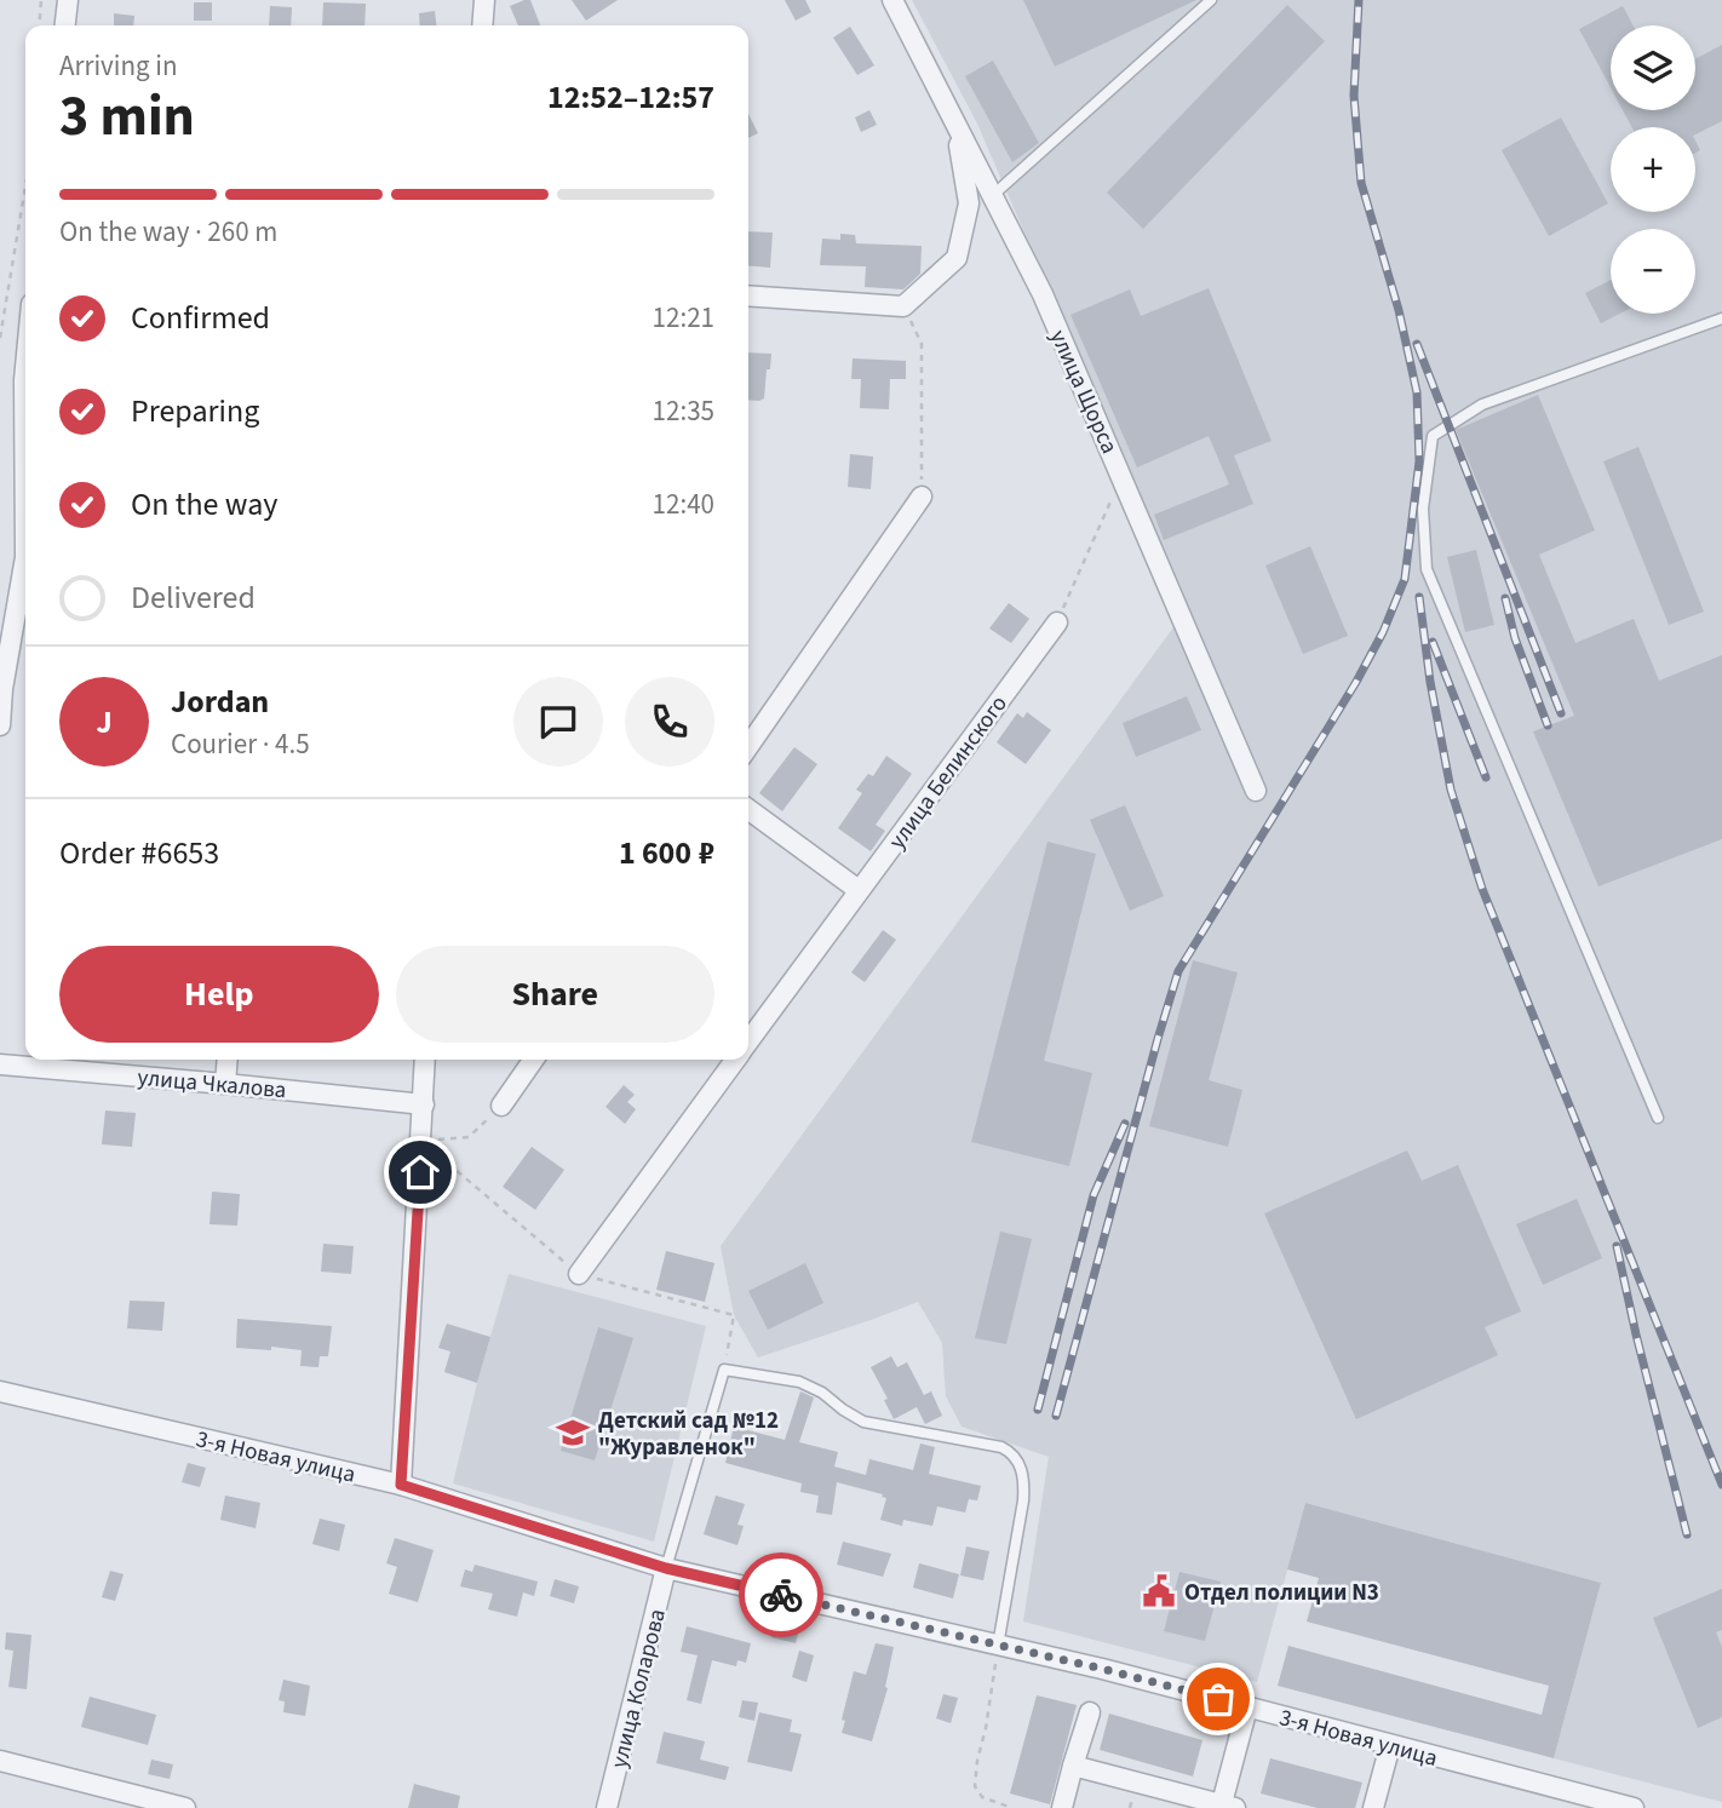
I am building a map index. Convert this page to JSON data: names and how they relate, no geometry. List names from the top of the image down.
{
  "streets": {
    "street": [
      "улица Щорса",
      "улица Белинского",
      "улица Чкалова",
      "3-я Новая улица",
      "улица Коларова"
    ]
  },
  "crossings": [
    ["3-я Новая улица", "улица Коларова"]
  ],
  "places": {
    "school or university": ["Детский сад №12 \"Журавленок\""],
    "public building": ["Отдел полиции N3"]
  },
  "page": {
    "map_buttons": ["+", "−"],
    "heading": ["3 min", "Arriving in", "12:52–12:57"],
    "panel": [
      "Jordan",
      "Courier · 4.5",
      "Order #6653",
      "1 600 ₽"
    ],
    "bar": "On the way · 260 m",
    "list": [
      ["Confirmed", "12:21"],
      ["Preparing", "12:35"],
      ["On the way", "12:40"],
      "Delivered"
    ],
    "round": "J",
    "buttons": ["Help", "Share"]
  }
}
